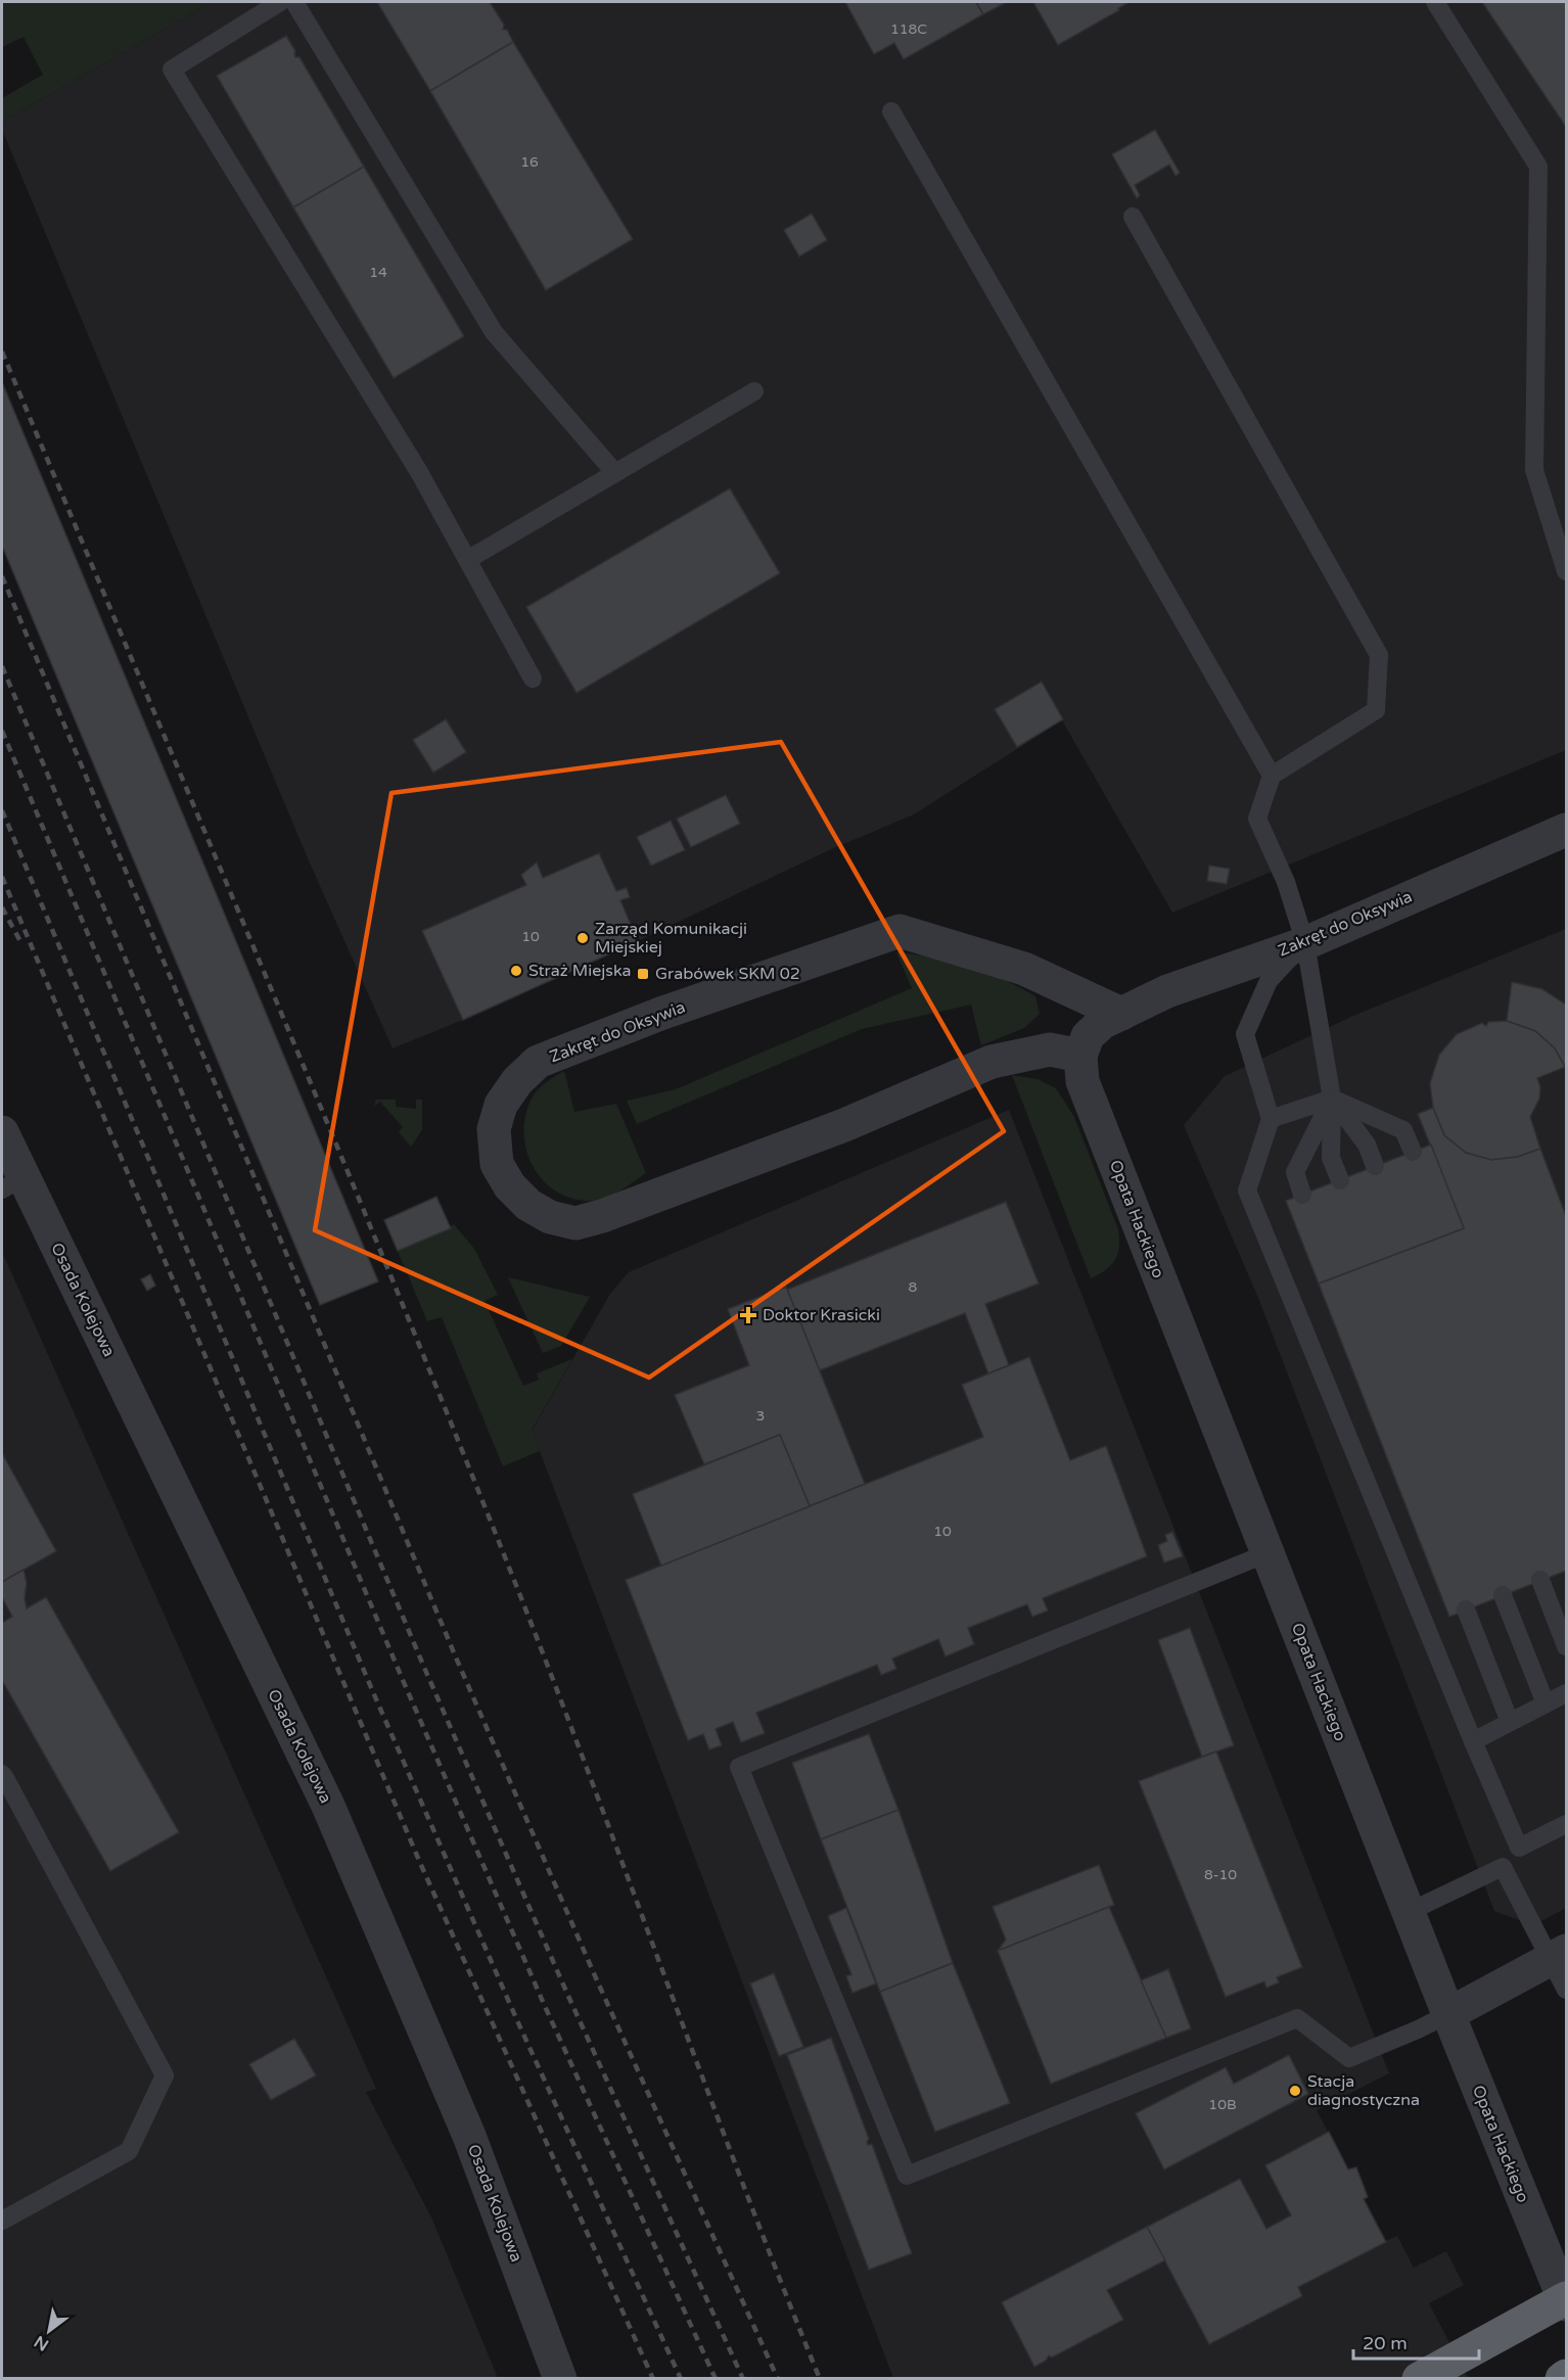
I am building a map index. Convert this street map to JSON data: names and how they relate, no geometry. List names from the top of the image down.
{
  "streets": {
    "street": ["Zakręt do Oksywia", "Opata Hackiego", "Osada Kolejowa"]
  },
  "crossings": [
    ["Zakręt do Oksywia", "Opata Hackiego"]
  ],
  "places": {
    "other": ["Zarząd Komunikacji Miejskiej", "Straż Miejska", "Stacja diagnostyczna"],
    "transit": ["Grabówek SKM 02"],
    "health": ["Doktor Krasicki"]
  },
  "house_numbers": [
    "118C",
    "16",
    "14",
    "10",
    "8",
    "3",
    "10",
    "8-10",
    "10B"
  ],
  "scale_bar": "20 m",
  "north": "bottom left"
}
